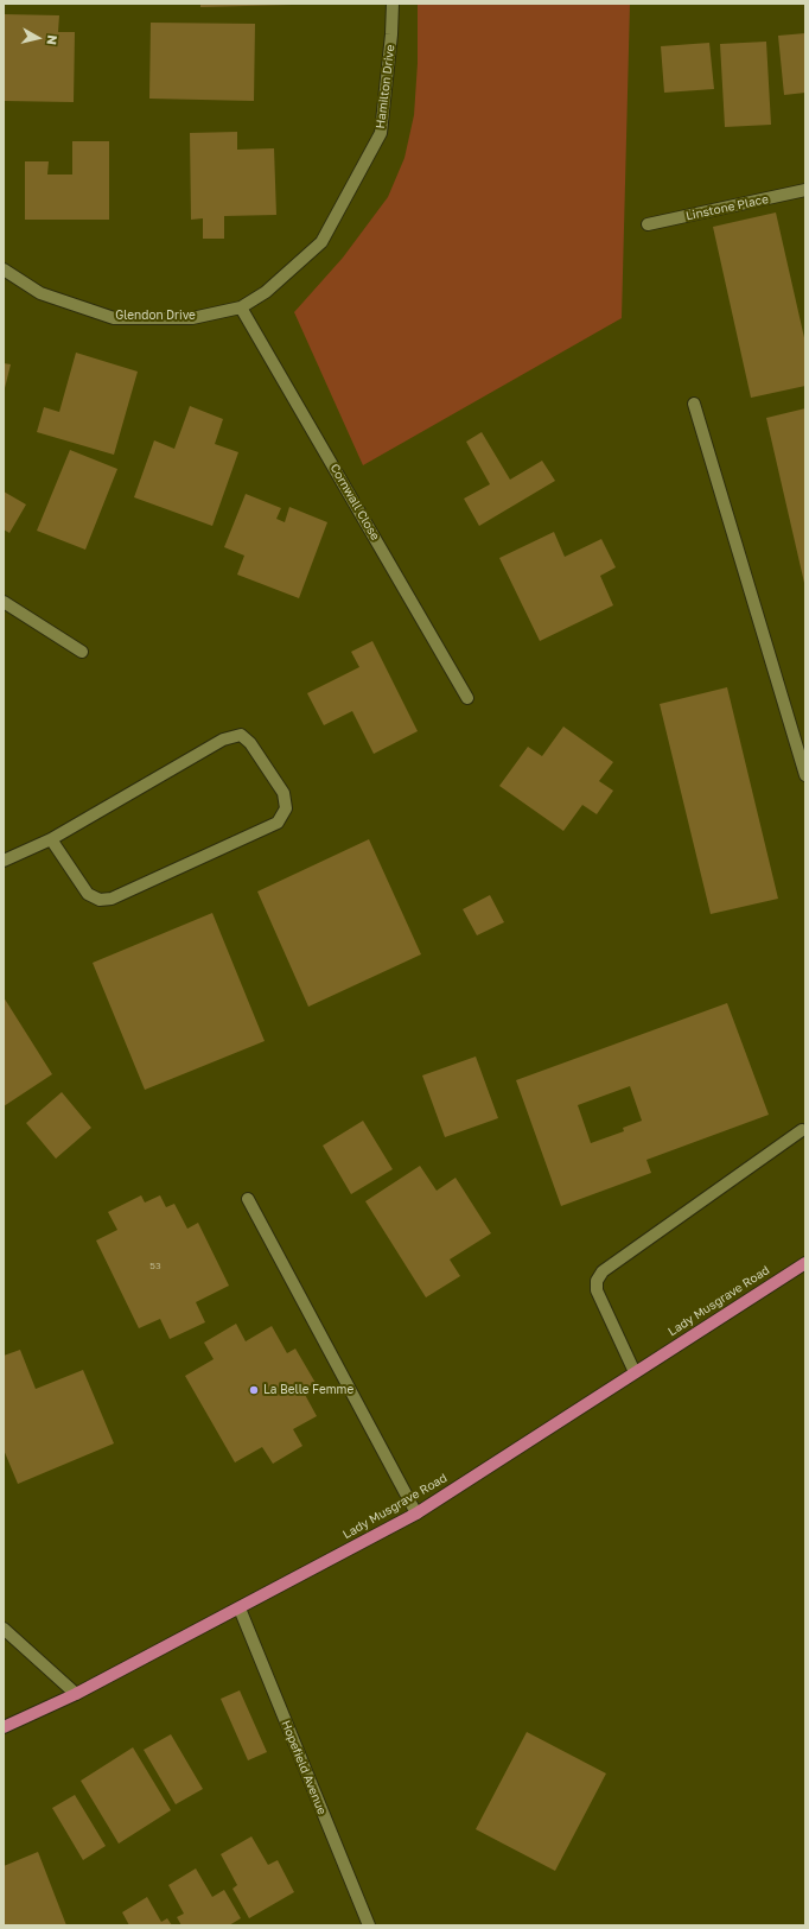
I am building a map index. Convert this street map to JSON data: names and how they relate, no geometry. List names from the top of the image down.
{
  "streets": {
    "main road": ["Lady Musgrave Road"],
    "street": [
      "Hamilton Drive",
      "Linstone Place",
      "Glendon Drive",
      "Cornwall Close",
      "Hopefield Avenue"
    ]
  },
  "crossings": [
    ["Hamilton Drive", "Glendon Drive"],
    ["Glendon Drive", "Cornwall Close"],
    ["Lady Musgrave Road", "Hopefield Avenue"]
  ],
  "places": ["La Belle Femme"],
  "house_numbers": ["53"],
  "north": "right"
}
